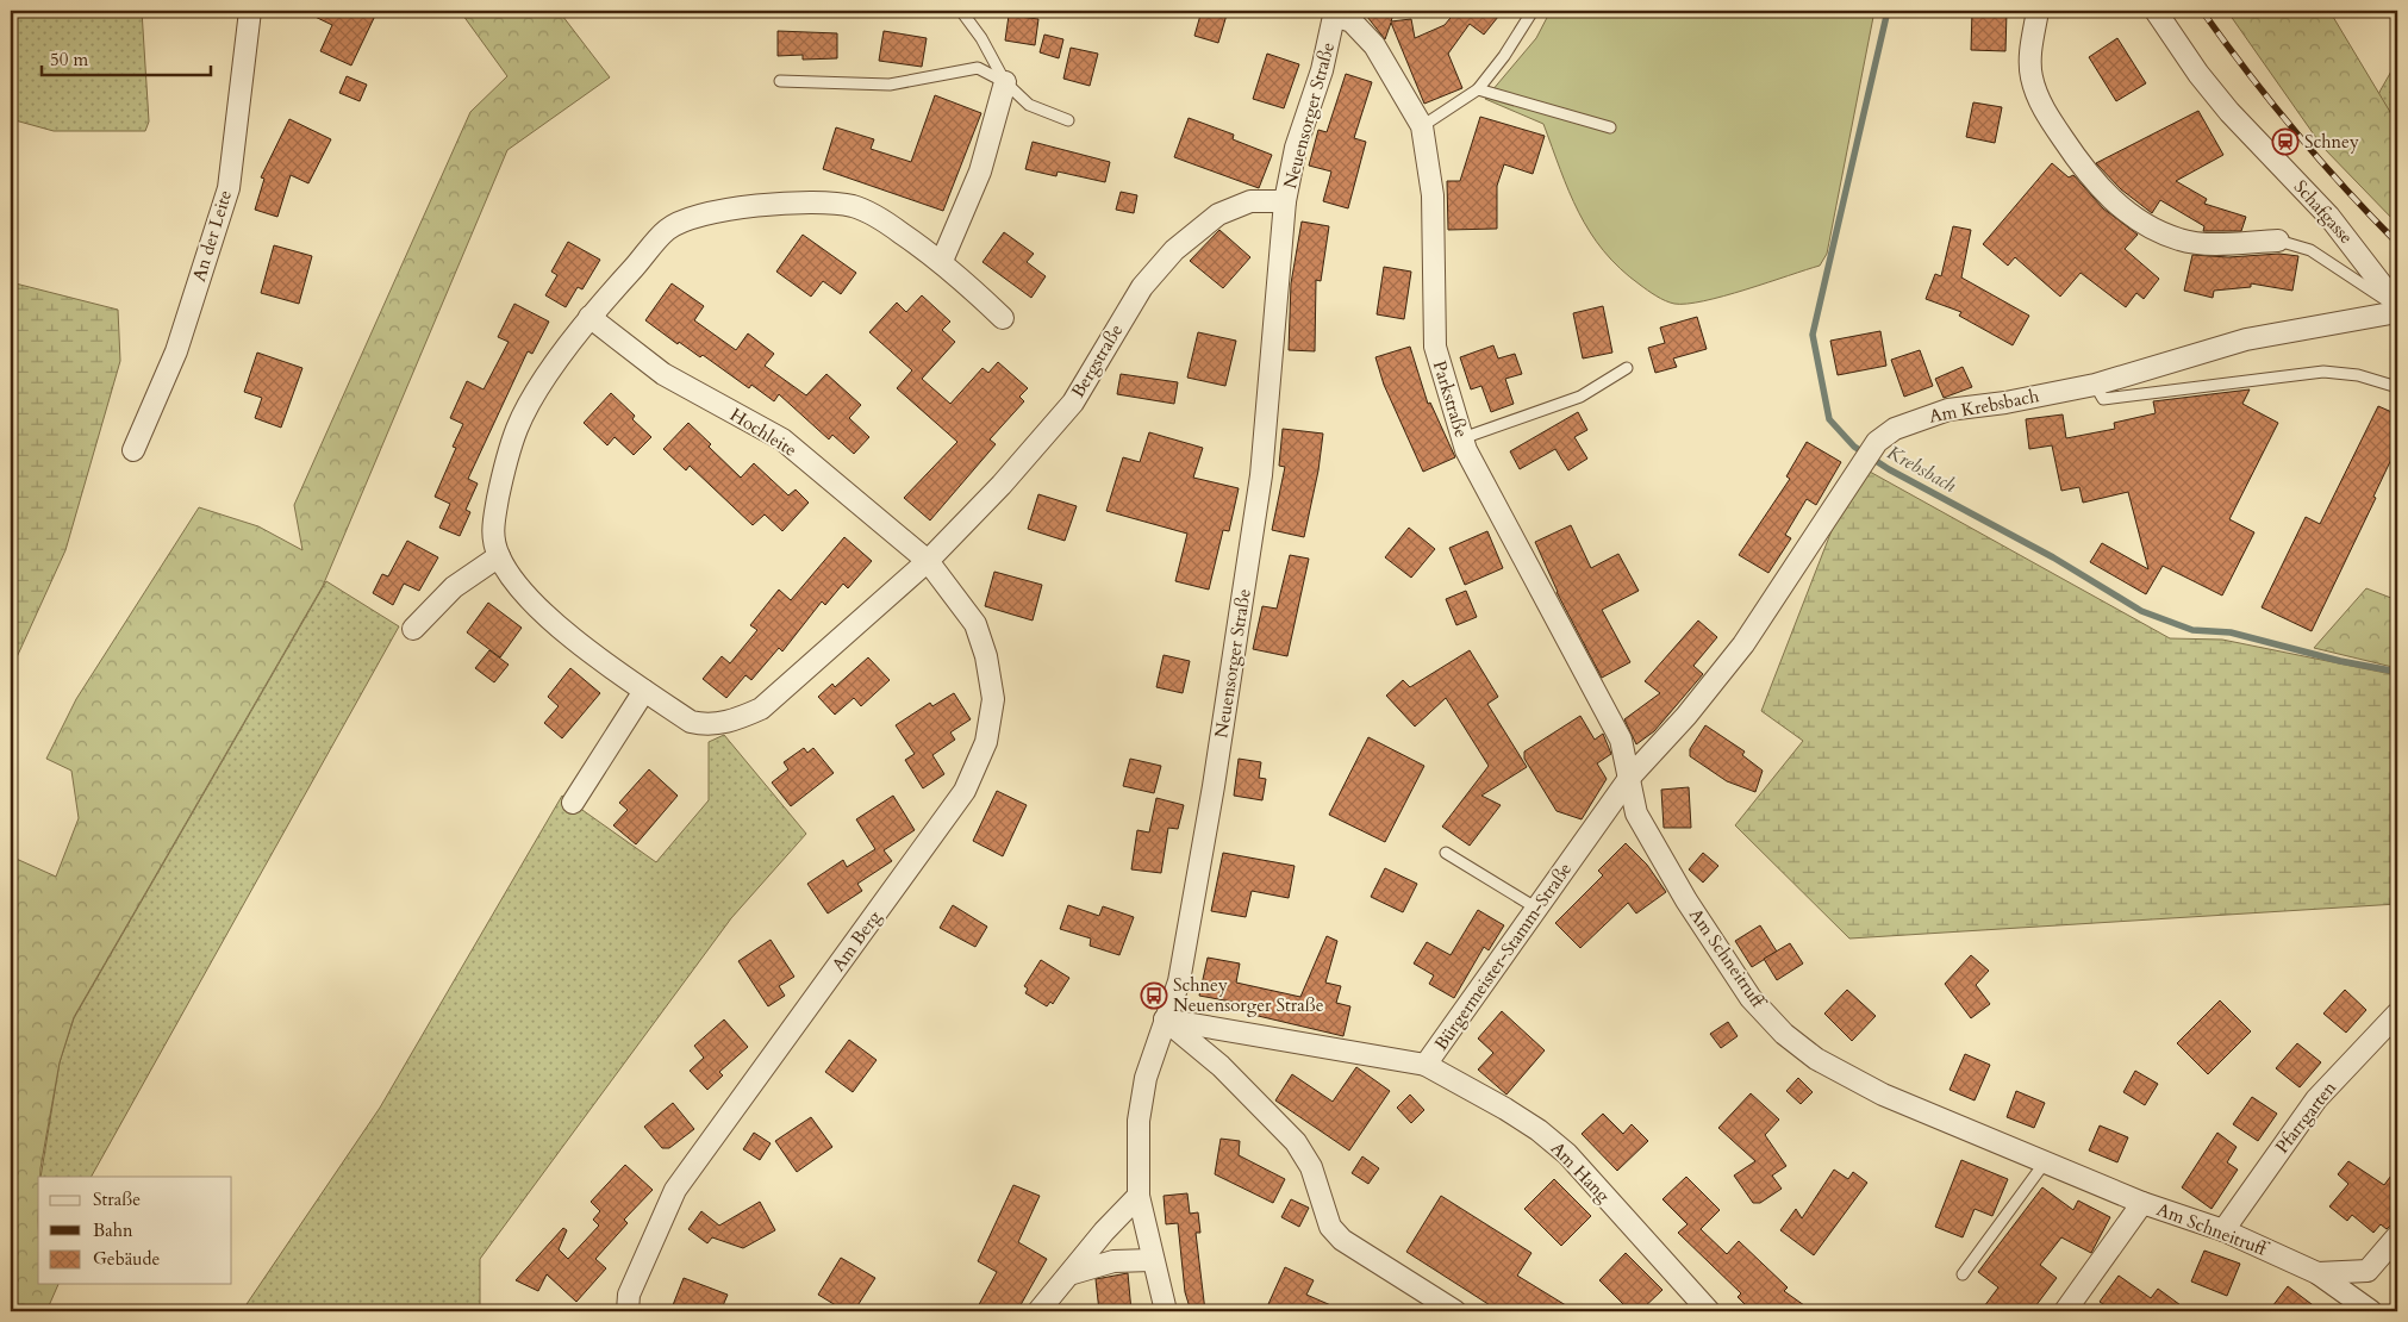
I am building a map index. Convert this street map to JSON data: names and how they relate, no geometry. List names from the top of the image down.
{
  "streets": {
    "street": [
      "Neuensorger Straße",
      "Schafgasse",
      "An der Leite",
      "Bergstraße",
      "Parkstraße",
      "Am Krebsbach",
      "Hochleite",
      "Am Berg",
      "Bürgermeister-Stamm-Straße",
      "Am Schneitruff",
      "Pfarrgarten",
      "Am Hang"
    ]
  },
  "crossings": [
    ["Neuensorger Straße", "Bergstraße"],
    ["Neuensorger Straße", "Parkstraße"],
    ["Neuensorger Straße", "Bürgermeister-Stamm-Straße"],
    ["Schafgasse", "Am Krebsbach"],
    ["Bergstraße", "Hochleite"],
    ["Bergstraße", "Am Berg"],
    ["Parkstraße", "Am Krebsbach"],
    ["Parkstraße", "Bürgermeister-Stamm-Straße"],
    ["Parkstraße", "Am Schneitruff"],
    ["Am Krebsbach", "Bürgermeister-Stamm-Straße"],
    ["Am Krebsbach", "Am Schneitruff"],
    ["Hochleite", "Am Berg"],
    ["Bürgermeister-Stamm-Straße", "Am Schneitruff"],
    ["Bürgermeister-Stamm-Straße", "Am Hang"],
    ["Am Schneitruff", "Pfarrgarten"]
  ],
  "water": ["Krebsbach"],
  "places": {
    "station": ["Schney"],
    "bus stop": ["Schney Neuensorger Straße"]
  },
  "legend": ["Straße", "Bahn", "Gebäude"],
  "scale_bar": "50 m"
}
